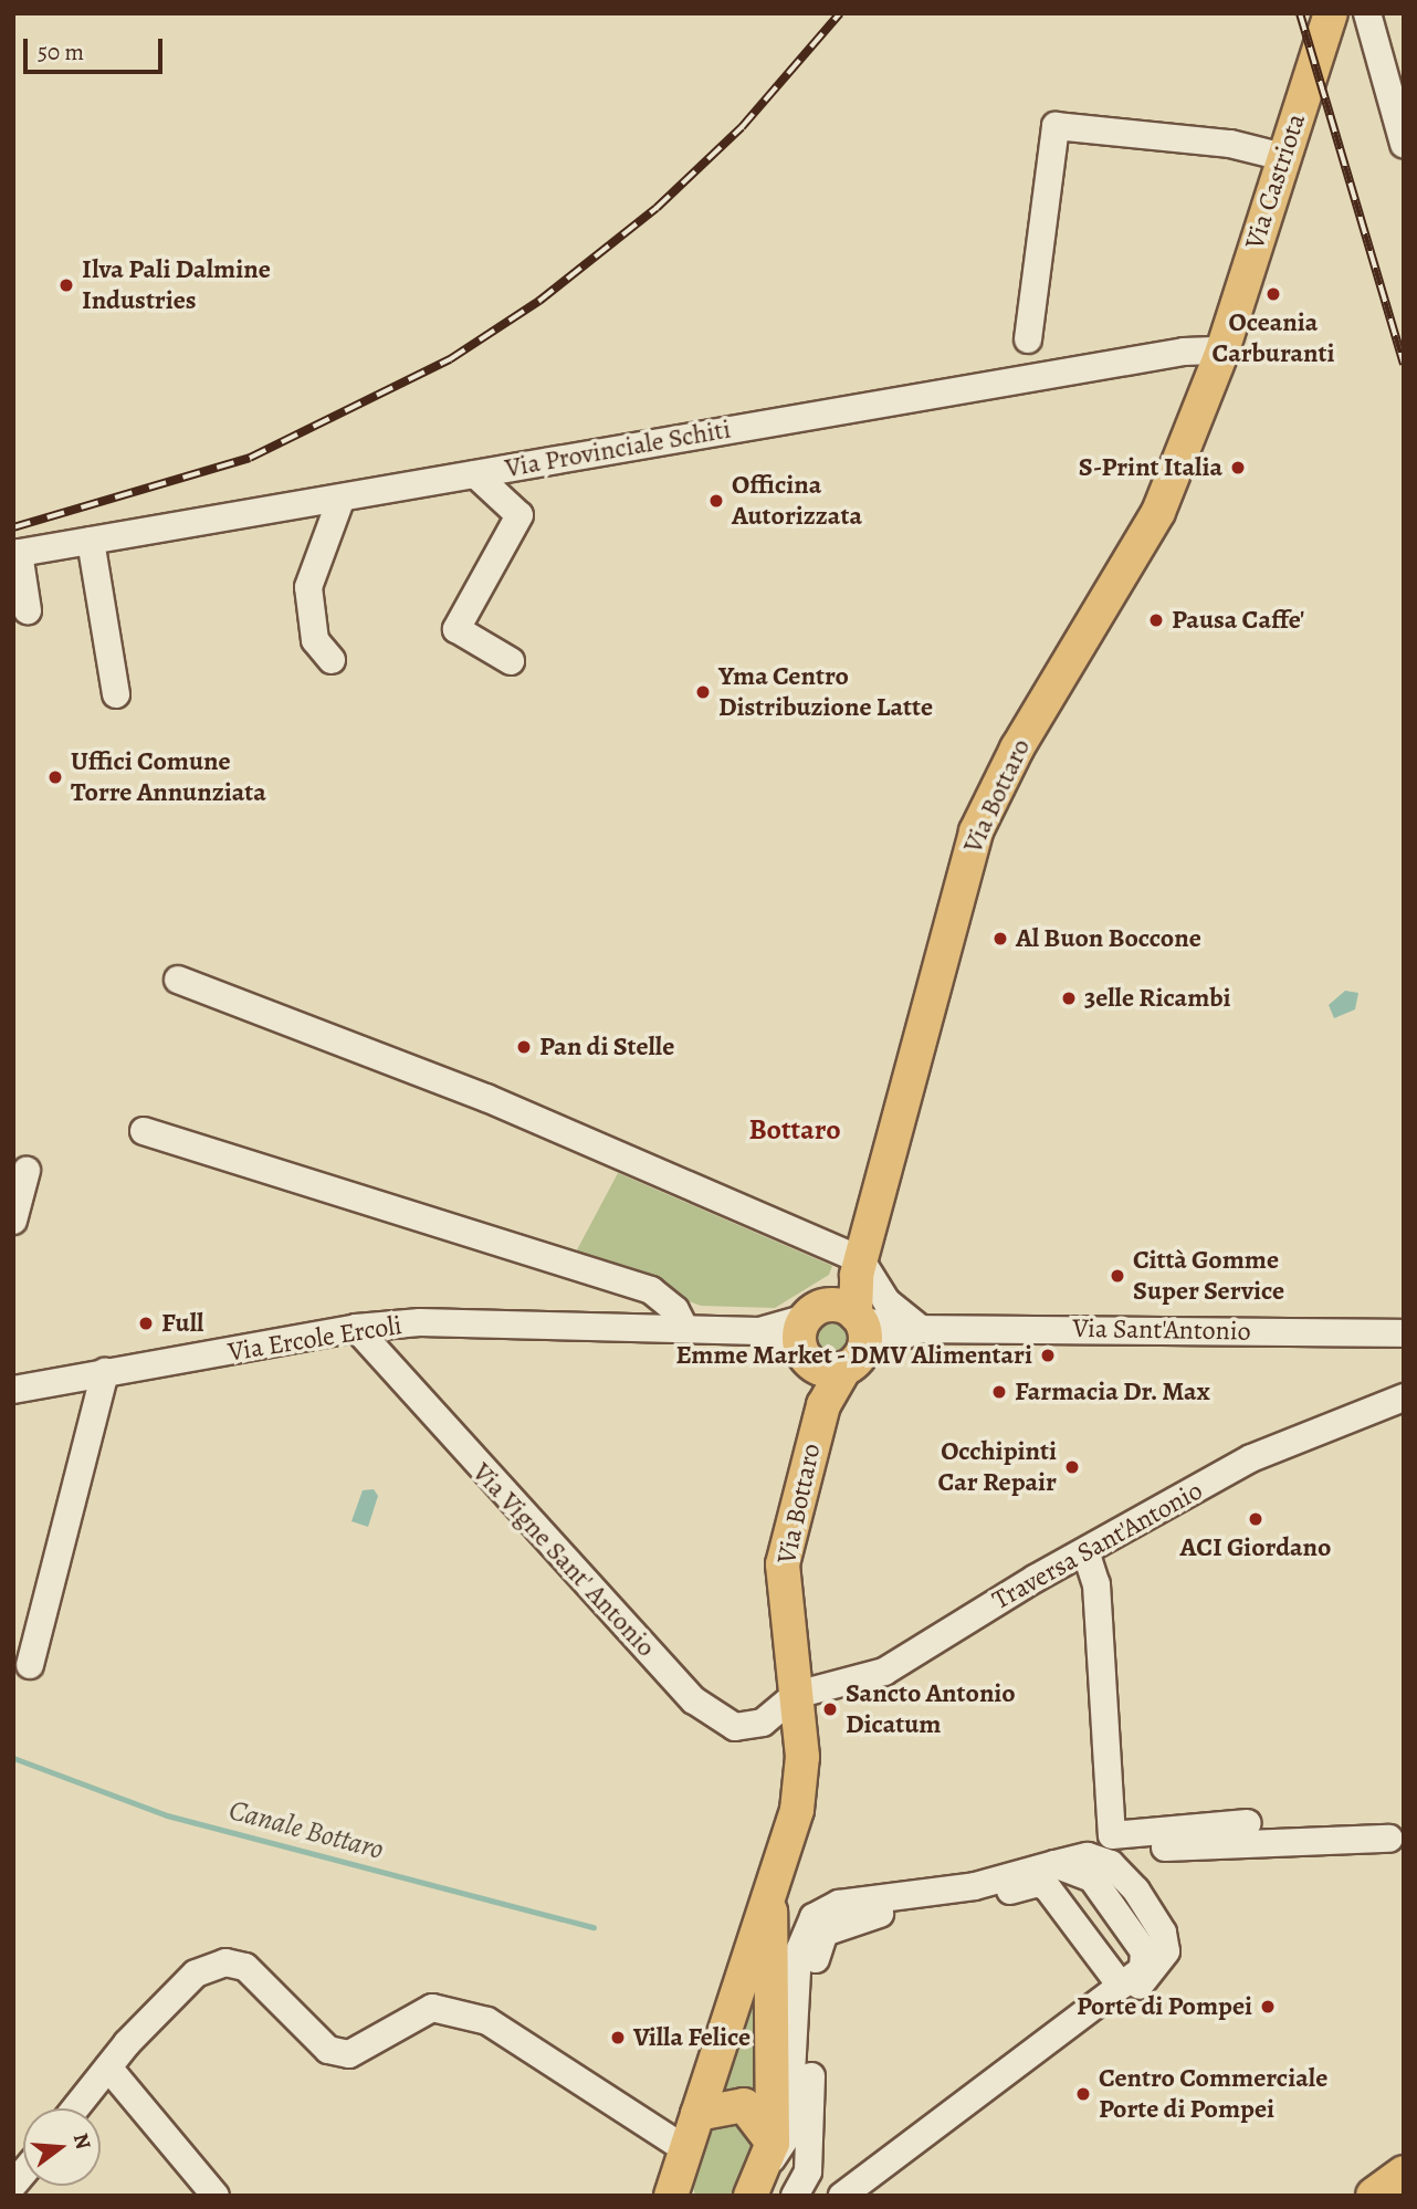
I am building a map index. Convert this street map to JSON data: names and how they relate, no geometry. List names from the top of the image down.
{
  "streets": {
    "main road": ["Via Castriota", "Via Bottaro"],
    "street": [
      "Via Provinciale Schiti",
      "Via Sant'Antonio",
      "Via Ercole Ercoli",
      "Traversa Sant'Antonio",
      "Via Vigne Sant' Antonio"
    ]
  },
  "crossings": [
    ["Via Castriota", "Via Provinciale Schiti"],
    ["Via Castriota", "Via Bottaro"],
    ["Via Provinciale Schiti", "Via Bottaro"],
    ["Via Bottaro", "Via Sant'Antonio"],
    ["Via Bottaro", "Via Ercole Ercoli"],
    ["Via Bottaro", "Traversa Sant'Antonio"],
    ["Via Bottaro", "Via Vigne Sant' Antonio"],
    ["Via Sant'Antonio", "Via Ercole Ercoli"],
    ["Via Ercole Ercoli", "Via Vigne Sant' Antonio"],
    ["Traversa Sant'Antonio", "Via Vigne Sant' Antonio"]
  ],
  "districts": ["Bottaro"],
  "water": ["Canale Bottaro"],
  "places": [
    "Ilva Pali Dalmine Industries",
    "Oceania Carburanti",
    "S-Print Italia",
    "Officina Autorizzata",
    "Pausa Caffe'",
    "Yma Centro Distribuzione Latte",
    "Uffici Comune Torre Annunziata",
    "Al Buon Boccone",
    "3elle Ricambi",
    "Pan di Stelle",
    "Città Gomme Super Service",
    "Full",
    "Emme Market - DMV Alimentari",
    "Farmacia Dr. Max",
    "Occhipinti Car Repair",
    "ACI Giordano",
    "Sancto Antonio Dicatum",
    "Porte di Pompei",
    "Villa Felice",
    "Centro Commerciale Porte di Pompei"
  ],
  "scale_bar": "50 m",
  "north": "right"
}
